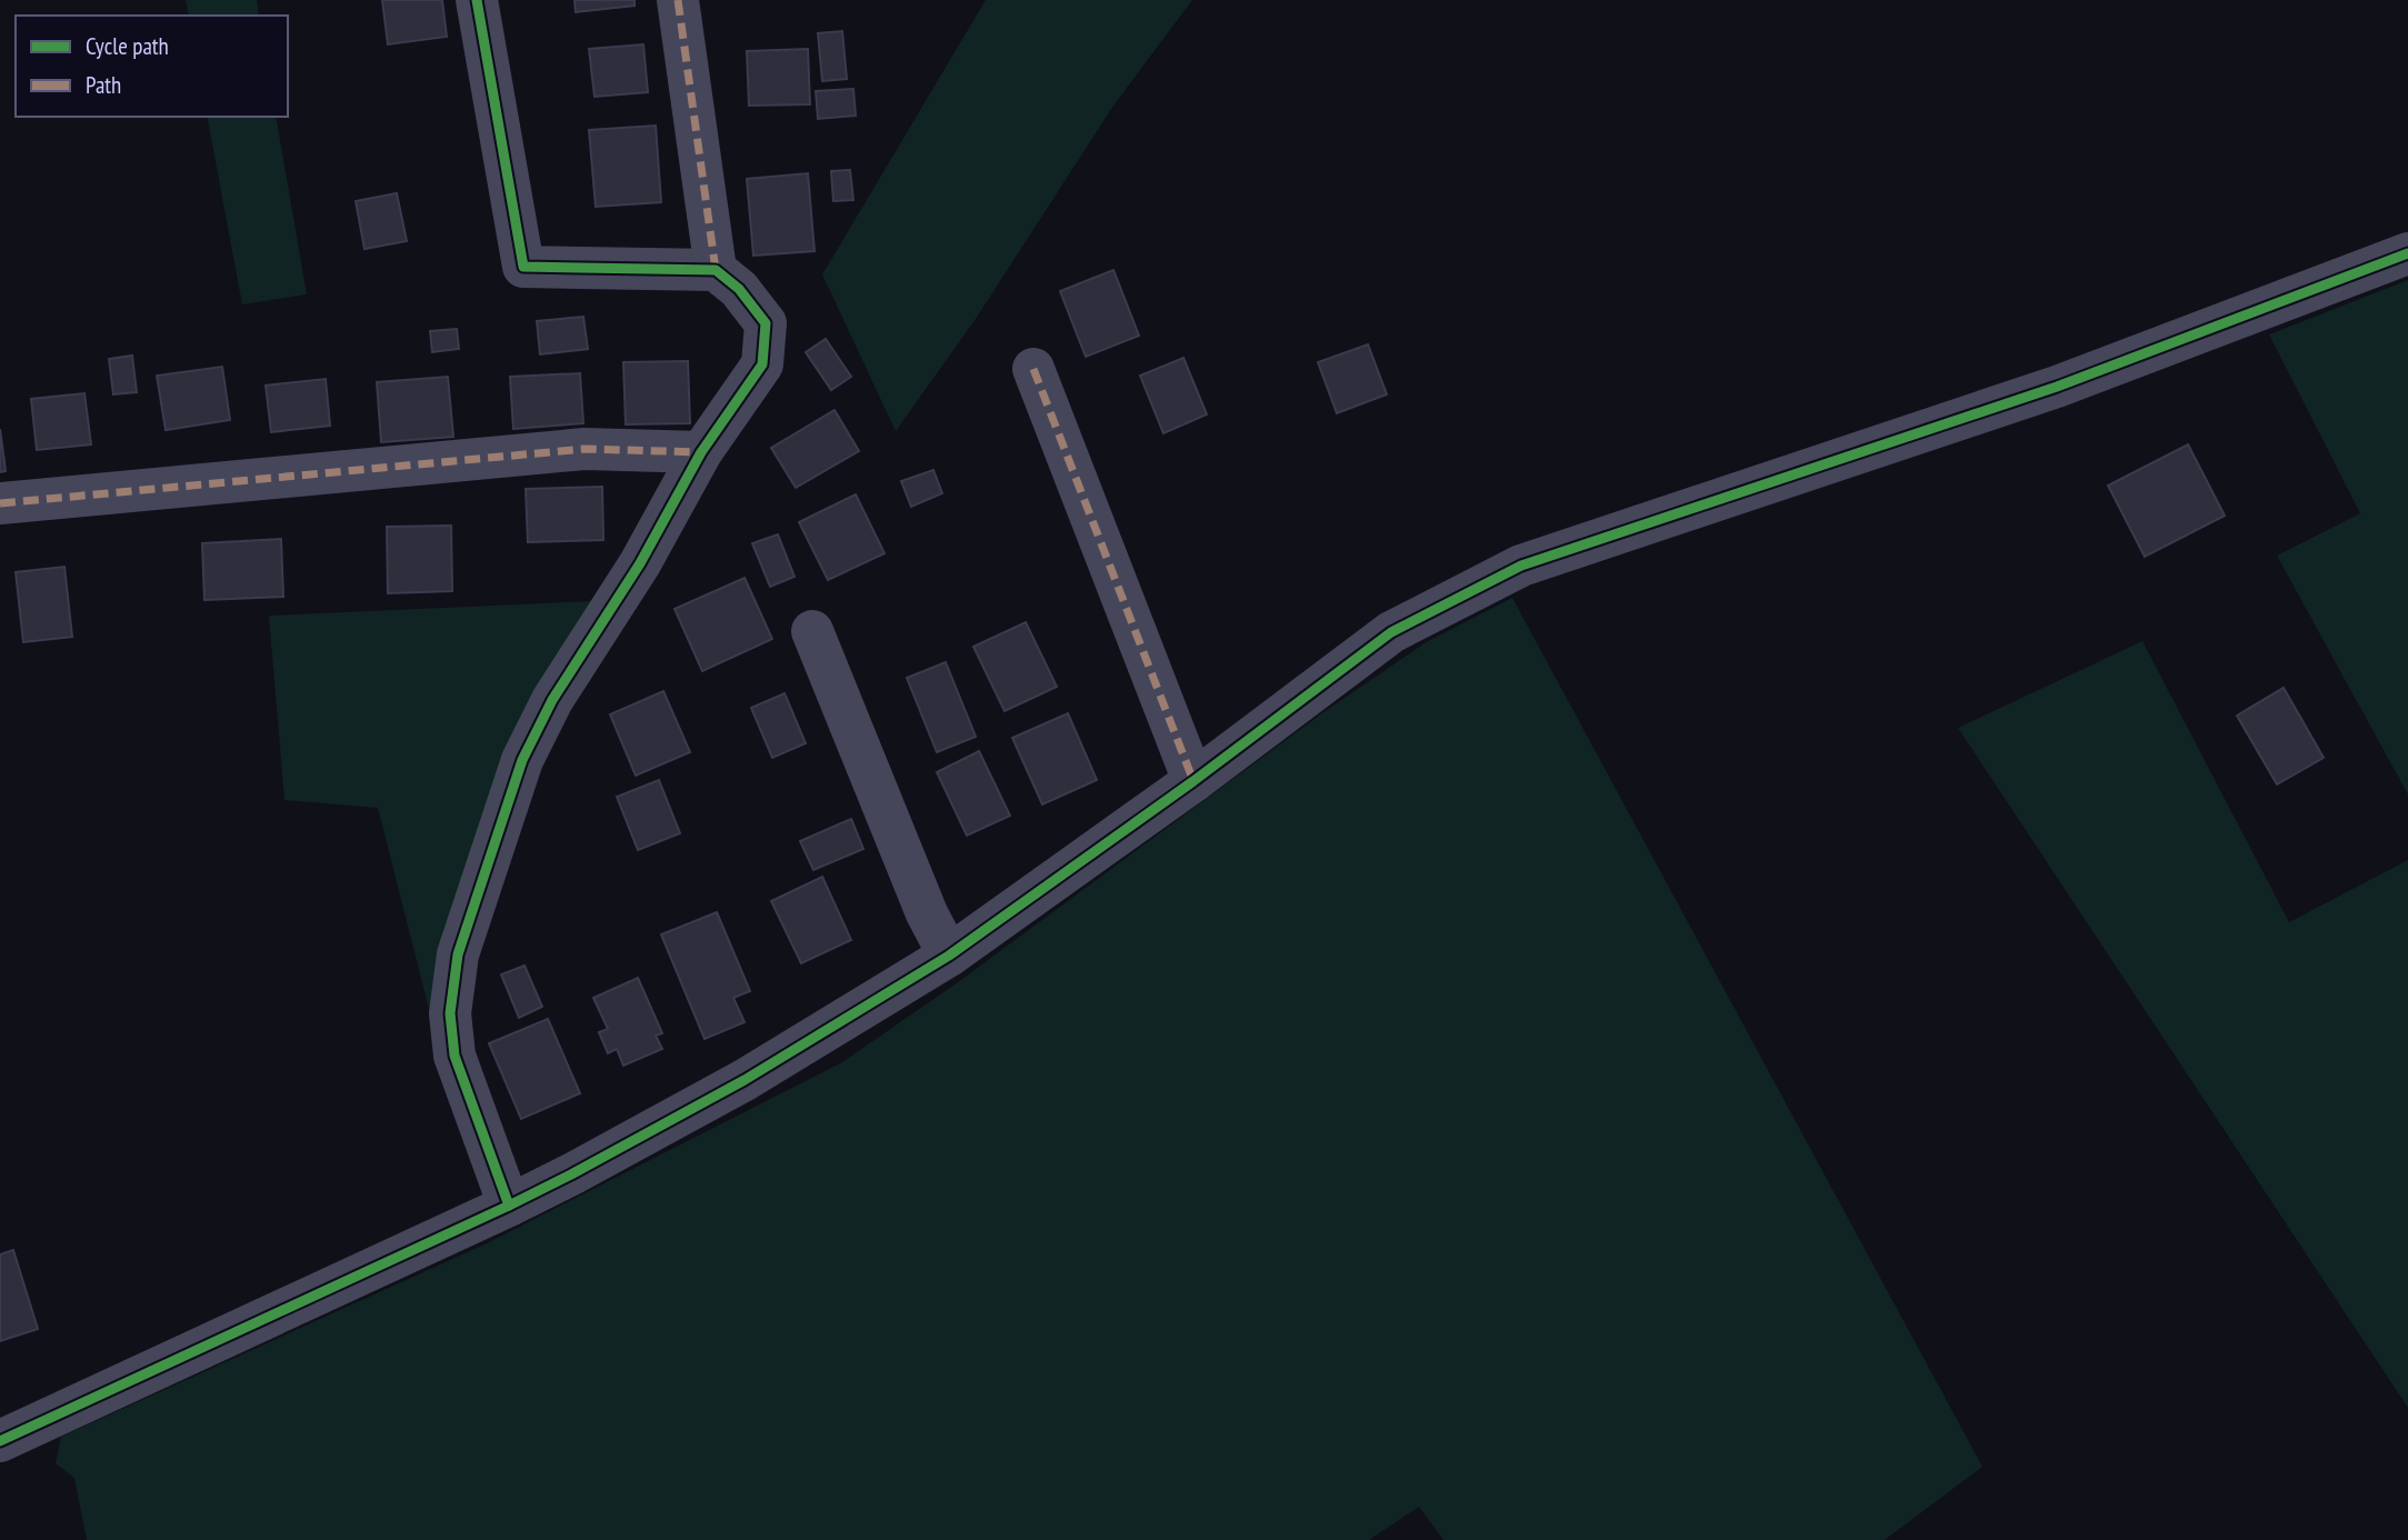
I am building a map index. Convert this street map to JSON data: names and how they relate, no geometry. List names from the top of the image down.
{
  "legend": ["Cycle path", "Path"]
}
